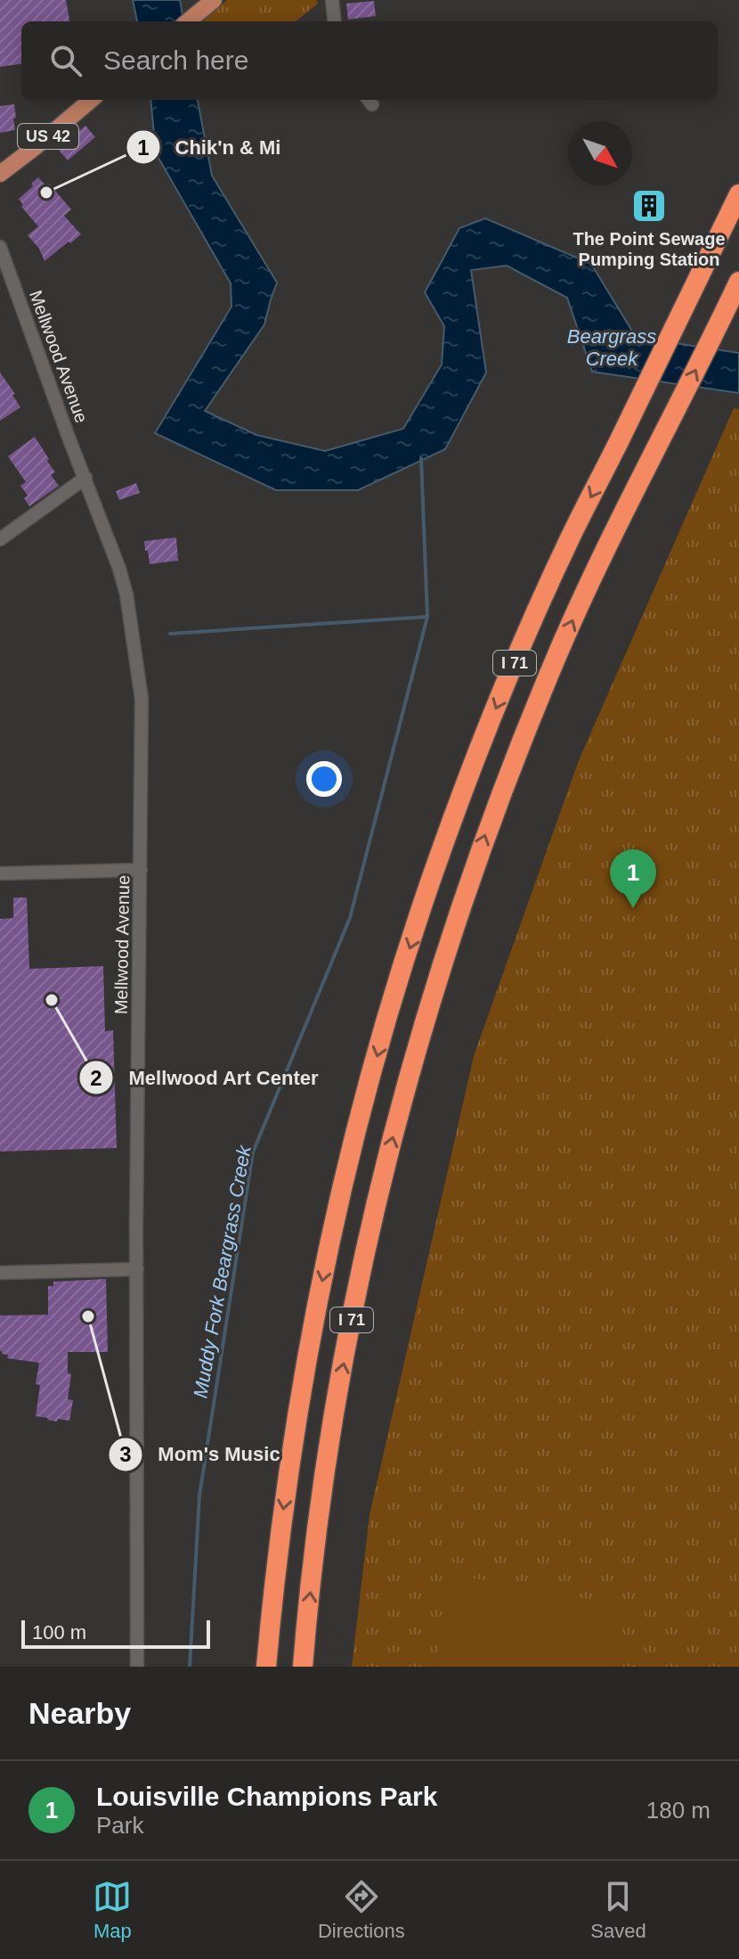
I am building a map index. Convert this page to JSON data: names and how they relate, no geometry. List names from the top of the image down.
{
  "streets": {
    "highway": ["I 71"],
    "main road": ["US 42"],
    "street": ["Mellwood Avenue"]
  },
  "water": ["Beargrass Creek", "Muddy Fork Beargrass Creek"],
  "places": {
    "other": ["Chik'n & Mi", "Mellwood Art Center", "Mom's Music"],
    "building": ["The Point Sewage Pumping Station"]
  },
  "scale_bar": "100 m",
  "north": "bottom right",
  "page": {
    "search": "Search here",
    "pins": "1",
    "scale": "100 m",
    "heading": "Nearby",
    "list": [
      {
        "mark": "1",
        "name": "Louisville Champions Park",
        "note": "Park",
        "value": "180 m"
      }
    ],
    "nav": ["Map", "Directions", "Saved"]
  }
}
